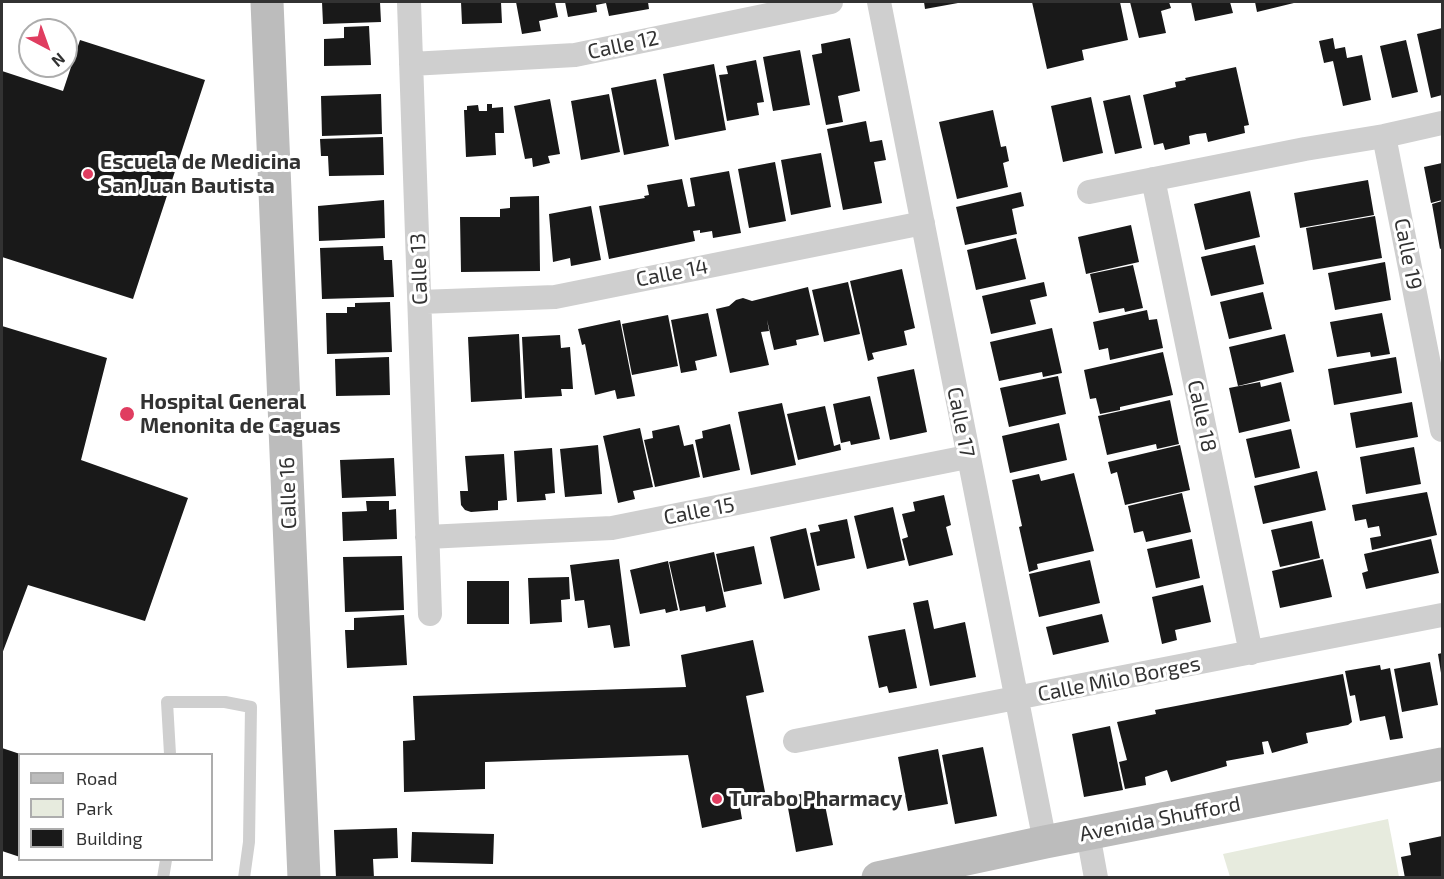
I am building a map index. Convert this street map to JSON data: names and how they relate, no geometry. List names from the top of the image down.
{
  "streets": {
    "street": [
      "Calle 12",
      "Calle 19",
      "Calle 13",
      "Calle 14",
      "Calle 18",
      "Calle 17",
      "Calle 16",
      "Calle 15",
      "Calle Milo Borges",
      "Avenida Shufford"
    ]
  },
  "crossings": [
    ["Calle 12", "Calle 13"],
    ["Calle 13", "Calle 14"],
    ["Calle 13", "Calle 15"],
    ["Calle 14", "Calle 17"],
    ["Calle 18", "Calle Milo Borges"],
    ["Calle 17", "Calle 15"],
    ["Calle 17", "Calle Milo Borges"],
    ["Calle 17", "Avenida Shufford"]
  ],
  "places": ["Escuela de Medicina San Juan Bautista", "Hospital General Menonita de Caguas", "Turabo Pharmacy"],
  "legend": ["Road", "Park", "Building"],
  "north": "bottom right"
}
